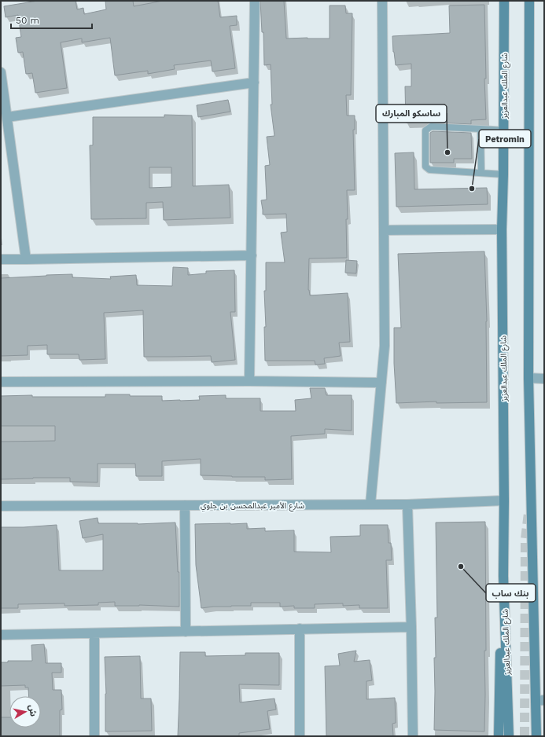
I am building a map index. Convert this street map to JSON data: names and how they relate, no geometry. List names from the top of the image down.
{
  "streets": {
    "street": ["شارع الملك عبدالعزيز", "شارع الأمير عبدالمحسن بن جلوي"]
  },
  "crossings": [
    ["شارع الملك عبدالعزيز", "شارع الأمير عبدالمحسن بن جلوي"]
  ],
  "places": ["ساسكو المبارك", "Petromin", "بنك ساب"],
  "scale_bar": "50 m",
  "north": "right"
}
